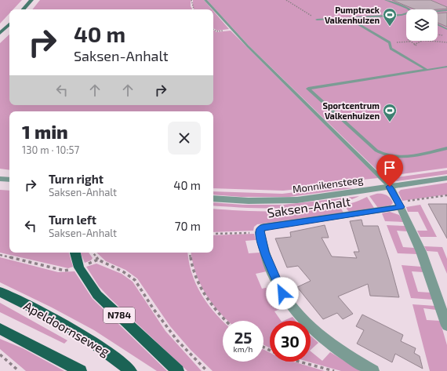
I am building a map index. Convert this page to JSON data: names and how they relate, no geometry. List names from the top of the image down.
{
  "streets": {
    "main road": ["N784", "Apeldoornseweg"],
    "street": ["Monnikensteeg", "Saksen-Anhalt"]
  },
  "places": {
    "sports": ["Pumptrack Valkenhuizen", "Sportcentrum Valkenhuizen"]
  },
  "page": {
    "turn": ["40 m", "Saksen-Anhalt"],
    "heading": ["1 min", "130 m · 10:57"],
    "list": [
      {
        "name": "Turn right",
        "note": "Saksen-Anhalt",
        "value": "40 m"
      },
      {
        "name": "Turn left",
        "note": "Saksen-Anhalt",
        "value": "70 m"
      }
    ],
    "speed": "25 km/h",
    "limit": "30"
  }
}
